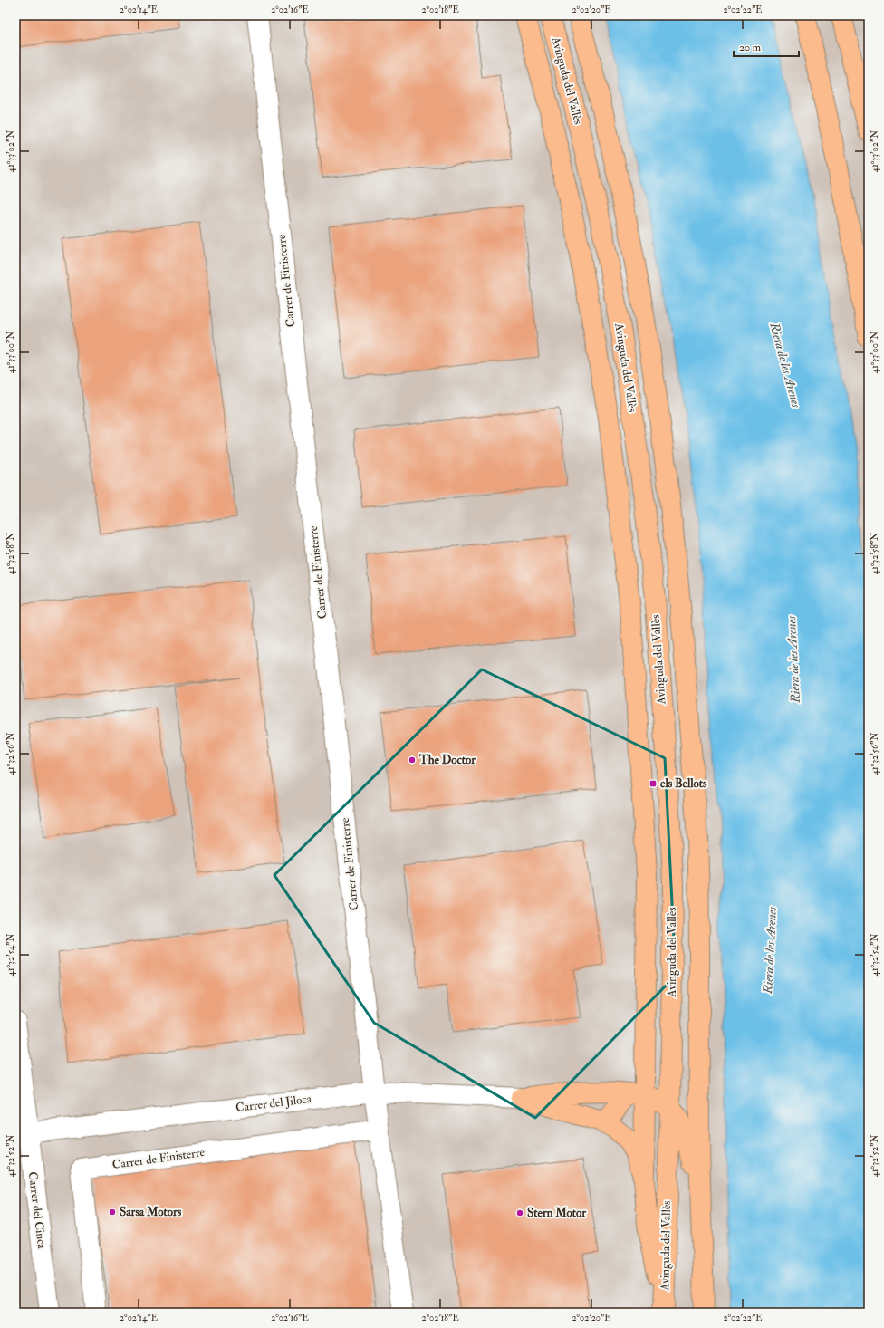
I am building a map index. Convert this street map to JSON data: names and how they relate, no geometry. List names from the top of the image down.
{
  "streets": {
    "main road": ["Avinguda del Vallès"],
    "street": ["Carrer de Finisterre", "Carrer del Jiloca", "Carrer del Cinca"]
  },
  "crossings": [
    ["Carrer de Finisterre", "Carrer del Jiloca"],
    ["Carrer del Jiloca", "Carrer del Cinca"]
  ],
  "water": ["Riera de les Arenes"],
  "places": {
    "other": ["The Doctor", "Sarsa Motors", "Stern Motor"],
    "transit": ["els Bellots"]
  },
  "scale_bar": "20 m",
  "coordinates": [
    "2°02'14\"E",
    "2°02'16\"E",
    "2°02'18\"E",
    "2°02'20\"E",
    "2°02'22\"E",
    "41°33'02\"N",
    "41°33'00\"N",
    "41°32'58\"N",
    "41°32'56\"N",
    "41°32'54\"N",
    "41°32'52\"N"
  ]
}
